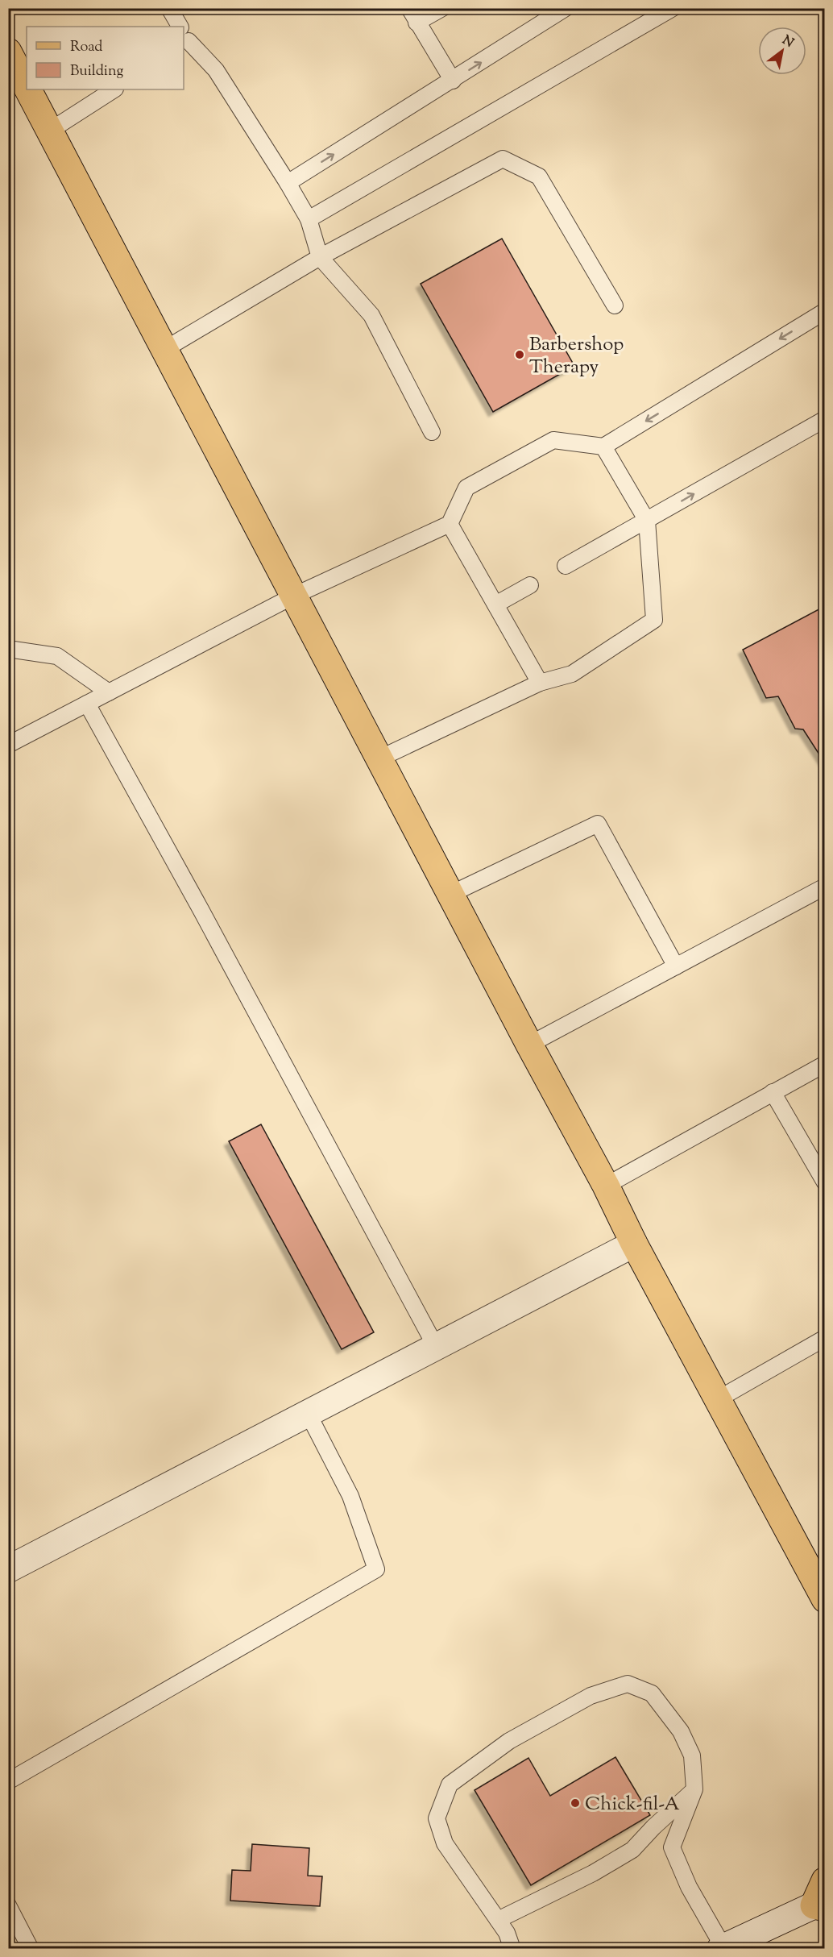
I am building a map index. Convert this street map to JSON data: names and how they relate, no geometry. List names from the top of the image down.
{
  "places": ["Barbershop Therapy", "Chick-fil-A"],
  "legend": ["Road", "Building"],
  "north": "top right"
}
